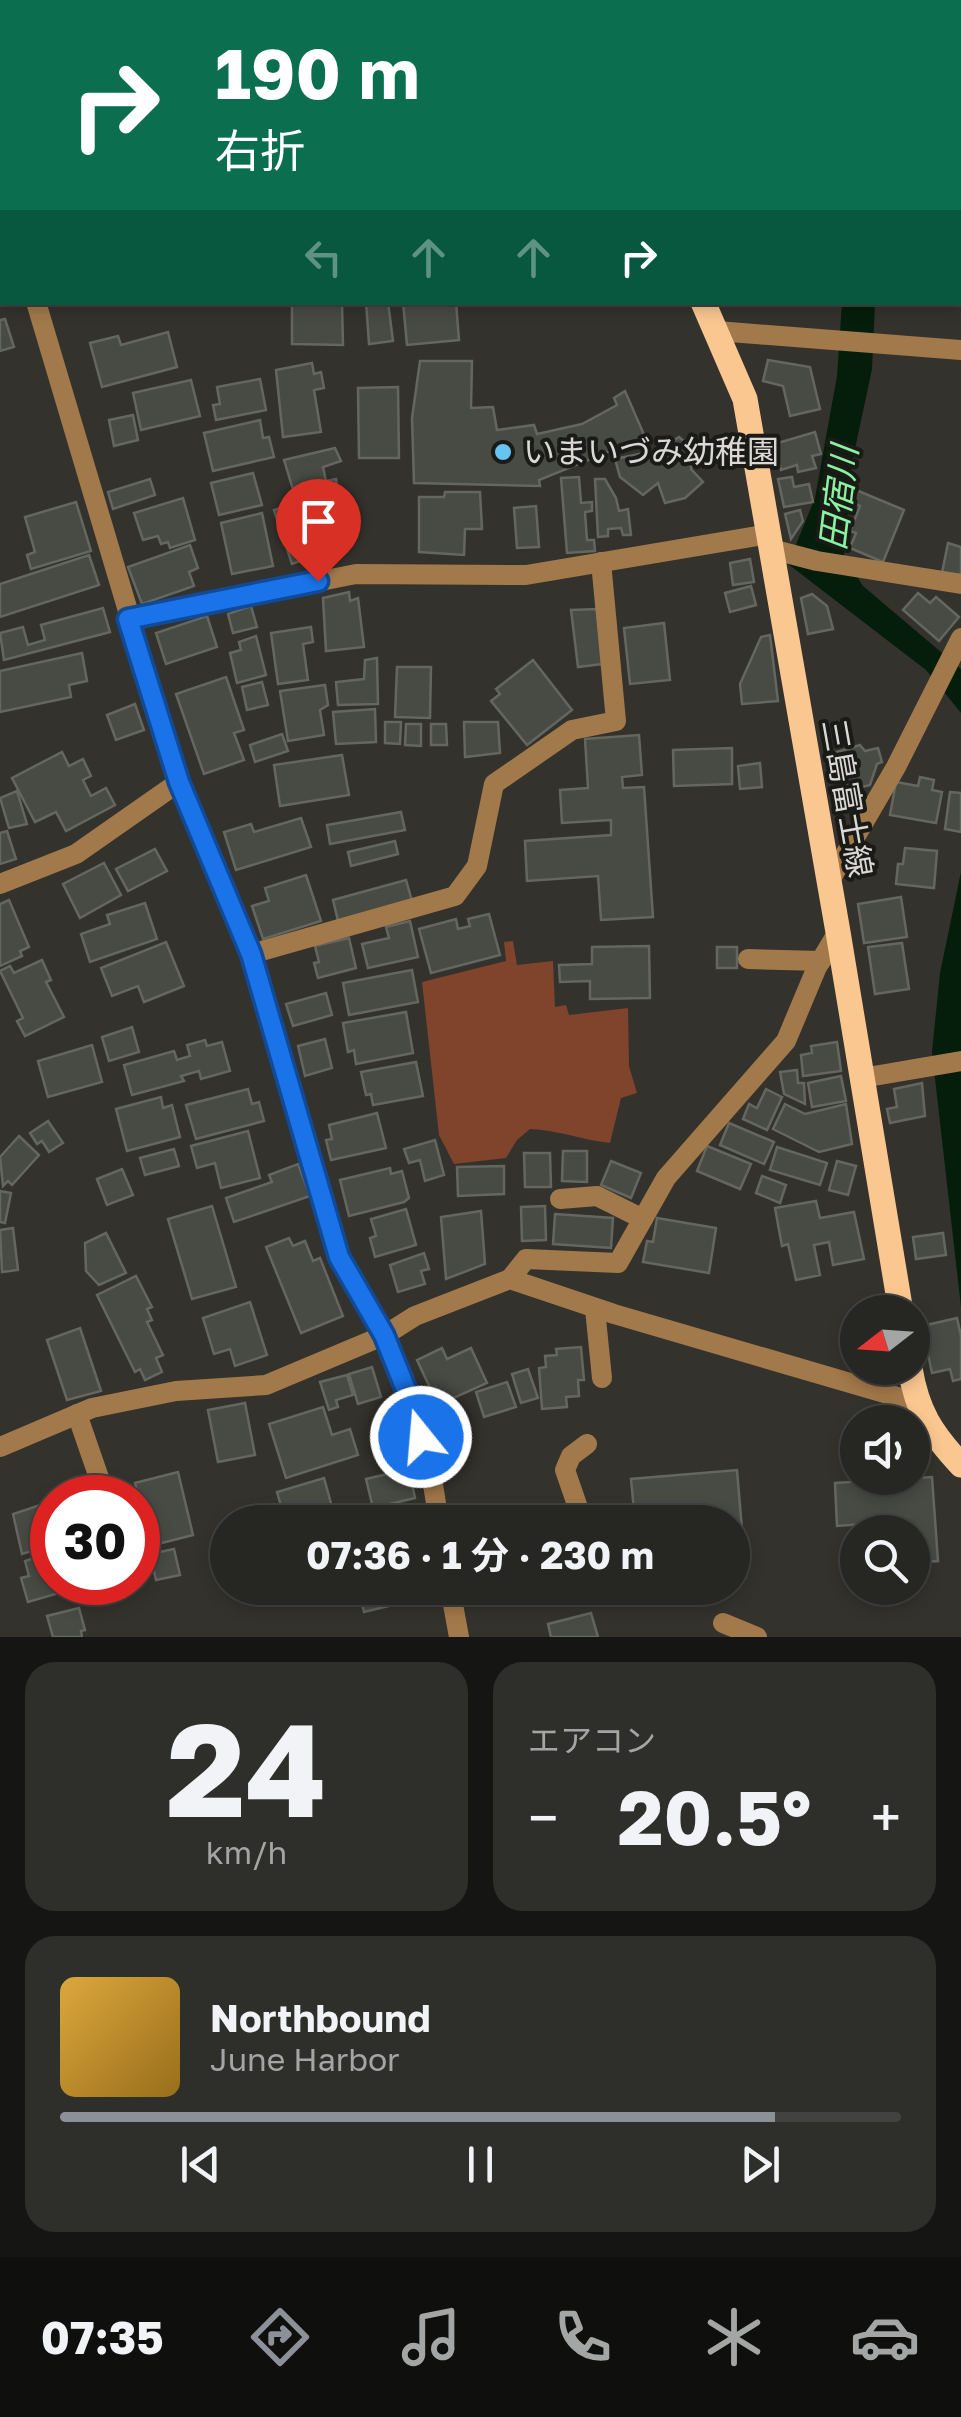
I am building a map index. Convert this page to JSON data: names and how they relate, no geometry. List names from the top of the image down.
{
  "streets": {
    "main road": ["三島富士線"]
  },
  "water": ["田宿川"],
  "places": ["いまいづみ幼稚園"],
  "north": "left",
  "page": {
    "turn": ["190 m", "右折"],
    "limit": "30",
    "trip": "07:36 · 1 分 · 230 m",
    "tile": [
      ["24", "km/h"],
      "エアコン"
    ],
    "heat": ["−", "20.5°", "+"],
    "song": ["Northbound", "June Harbor"],
    "tabs": "07:35"
  }
}
